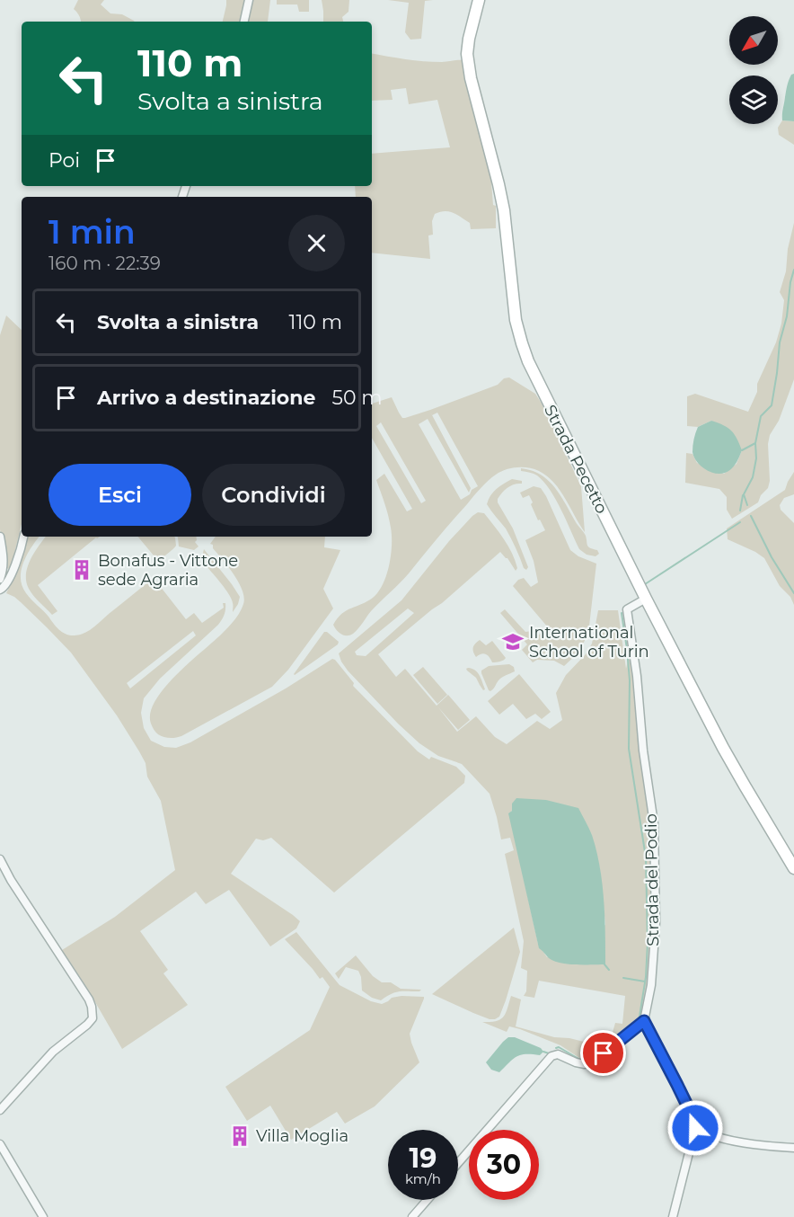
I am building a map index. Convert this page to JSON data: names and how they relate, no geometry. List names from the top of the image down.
{
  "streets": {
    "main road": ["Strada Pecetto"],
    "street": ["Strada del Podio"]
  },
  "crossings": [
    ["Strada Pecetto", "Strada del Podio"]
  ],
  "places": {
    "building": ["Bonafus - Vittone sede Agraria", "Villa Moglia"],
    "school or university": ["International School of Turin"]
  },
  "north": "bottom left",
  "page": {
    "turn": ["110 m", "Svolta a sinistra"],
    "then": "Poi",
    "heading": ["1 min", "160 m · 22:39"],
    "list": [
      {
        "name": "Svolta a sinistra",
        "value": "110 m"
      },
      {
        "name": "Arrivo a destinazione",
        "value": "50 m"
      }
    ],
    "buttons": ["Esci", "Condividi"],
    "speed": "19 km/h",
    "limit": "30"
  }
}
